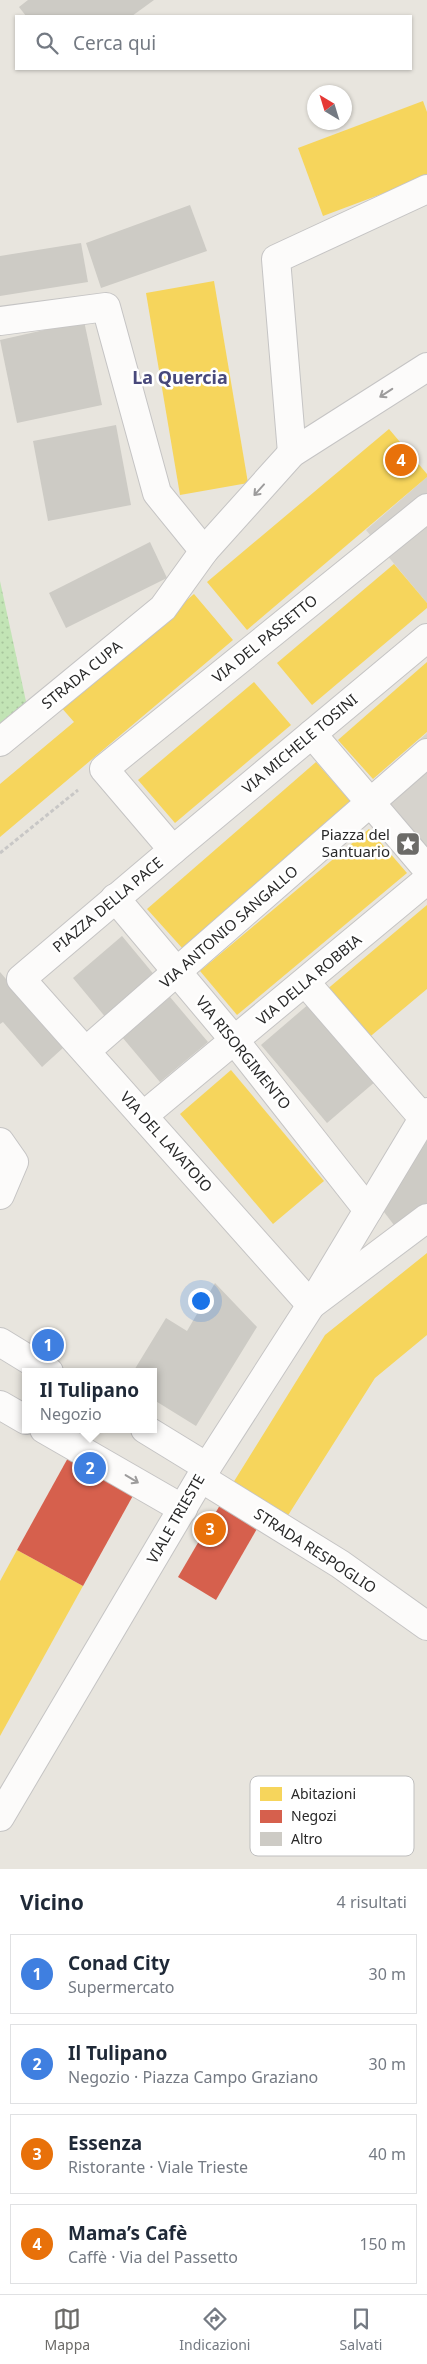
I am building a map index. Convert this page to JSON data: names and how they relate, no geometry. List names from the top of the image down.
{
  "streets": {
    "street": [
      "VIA DEL PASSETTO",
      "STRADA CUPA",
      "VIA MICHELE TOSINI",
      "PIAZZA DELLA PACE",
      "VIA ANTONIO SANGALLO",
      "VIA DELLA ROBBIA",
      "VIA RISORGIMENTO",
      "VIA DEL LAVATOIO",
      "VIALE TRIESTE",
      "STRADA RESPOGLIO"
    ]
  },
  "crossings": [
    ["VIA DEL PASSETTO", "PIAZZA DELLA PACE"],
    ["VIA MICHELE TOSINI", "PIAZZA DELLA PACE"],
    ["PIAZZA DELLA PACE", "VIA RISORGIMENTO"],
    ["PIAZZA DELLA PACE", "VIA DEL LAVATOIO"],
    ["VIA ANTONIO SANGALLO", "VIA RISORGIMENTO"],
    ["VIA ANTONIO SANGALLO", "VIA DEL LAVATOIO"],
    ["VIA DELLA ROBBIA", "VIA RISORGIMENTO"],
    ["VIA DELLA ROBBIA", "VIA DEL LAVATOIO"],
    ["VIA RISORGIMENTO", "VIALE TRIESTE"],
    ["VIA DEL LAVATOIO", "VIALE TRIESTE"],
    ["VIALE TRIESTE", "STRADA RESPOGLIO"]
  ],
  "one_way": ["STRADA CUPA"],
  "districts": ["La Quercia"],
  "places": {
    "place": ["Piazza del Santuario"]
  },
  "legend": ["Abitazioni", "Negozi", "Altro"],
  "north": "top left",
  "page": {
    "search": "Cerca qui",
    "pins": [
      "4",
      "1",
      "2",
      "3"
    ],
    "popup": ["Il Tulipano", "Negozio"],
    "heading": ["Vicino", "4 risultati"],
    "list": [
      {
        "mark": "1",
        "name": "Conad City",
        "note": "Supermercato",
        "value": "30 m"
      },
      {
        "mark": "2",
        "name": "Il Tulipano",
        "note": "Negozio · Piazza Campo Graziano",
        "value": "30 m"
      },
      {
        "mark": "3",
        "name": "Essenza",
        "note": "Ristorante · Viale Trieste",
        "value": "40 m"
      },
      {
        "mark": "4",
        "name": "Mama’s Cafè",
        "note": "Caffè · Via del Passetto",
        "value": "150 m"
      }
    ],
    "nav": ["Mappa", "Indicazioni", "Salvati"]
  }
}
